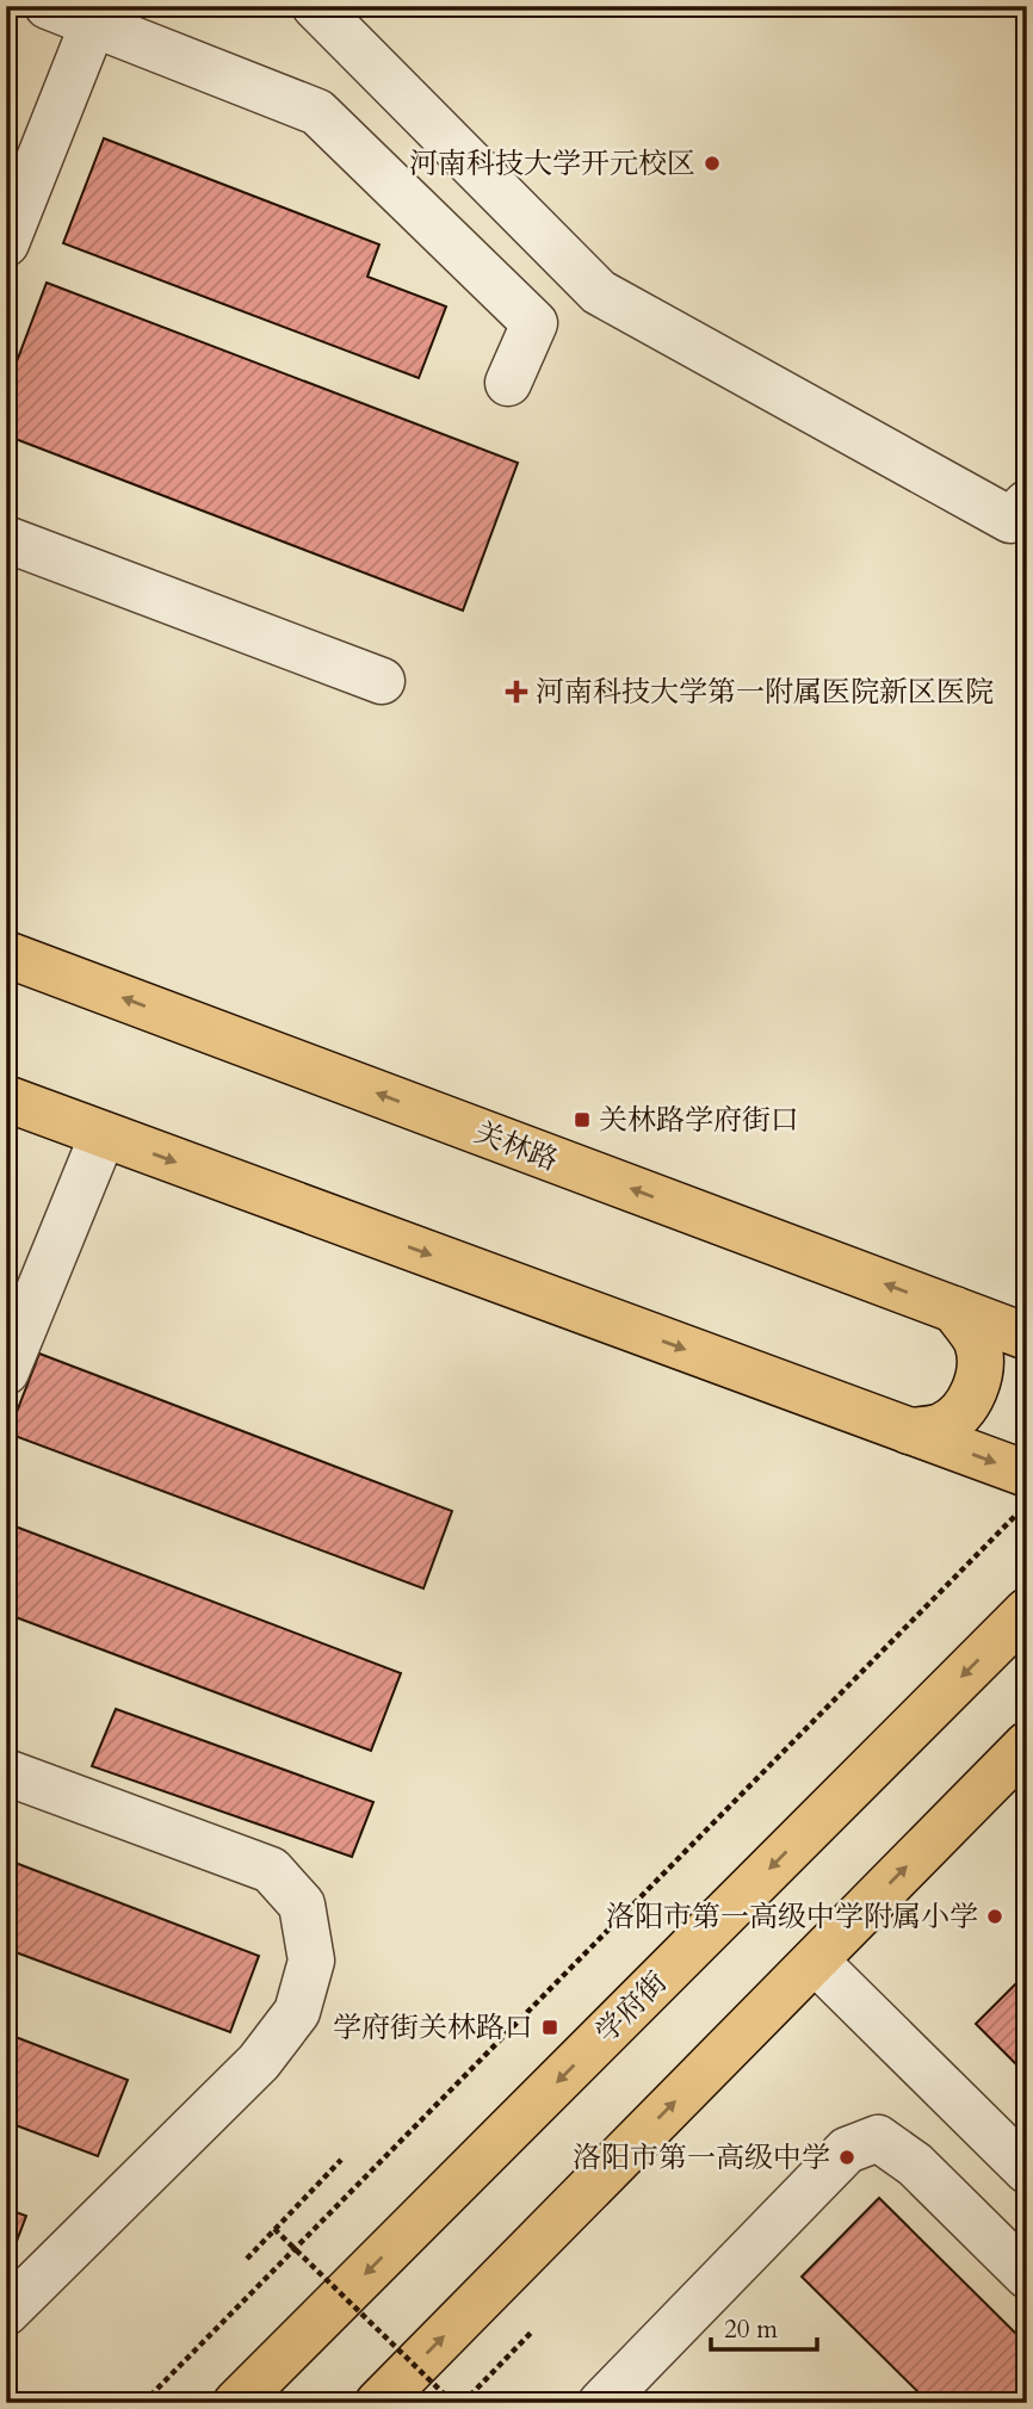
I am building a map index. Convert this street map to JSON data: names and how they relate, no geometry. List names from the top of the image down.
{
  "streets": {
    "main road": ["关林路", "学府街"]
  },
  "places": {
    "other": ["河南科技大学开元校区", "洛阳市第一高级中学附属小学", "洛阳市第一高级中学"],
    "health": ["河南科技大学第一附属医院新区医院"],
    "transit": ["关林路学府街口", "学府街关林路口"]
  },
  "scale_bar": "20 m"
}
